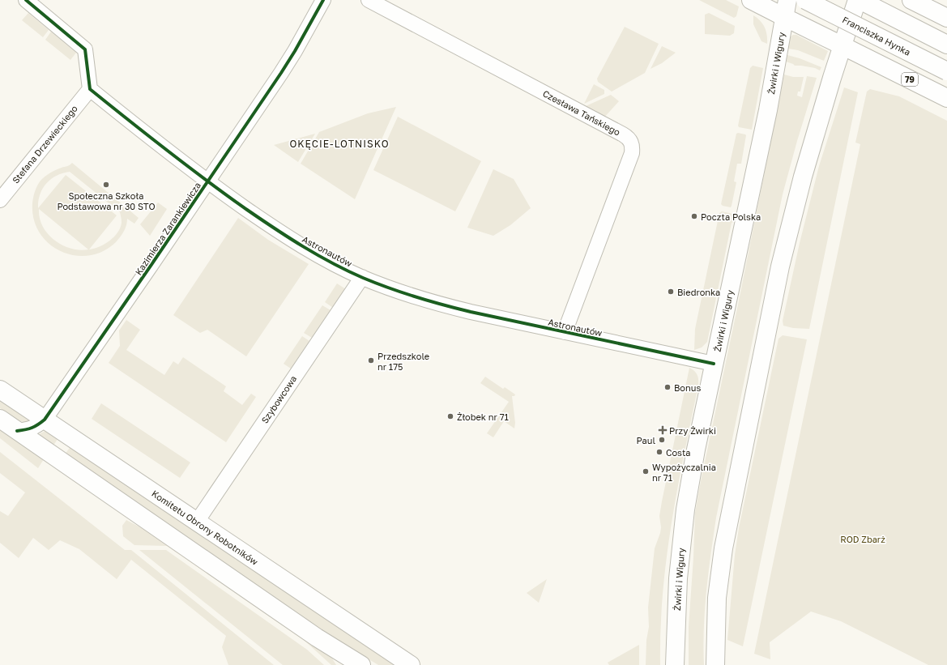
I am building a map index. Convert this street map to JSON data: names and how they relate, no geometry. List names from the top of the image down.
{
  "streets": {
    "main road": [
      "Franciszka Hynka",
      "Żwirki i Wigury",
      "79",
      "Komitetu Obrony Robotników"
    ],
    "street": [
      "Czesława Tańskiego",
      "Stefana Drzewieckiego",
      "Kazimierza Zarankiewicza",
      "Astronautów",
      "Szybowcowa"
    ]
  },
  "crossings": [
    ["Żwirki i Wigury", "79"],
    ["Żwirki i Wigury", "Astronautów"],
    ["Czesława Tańskiego", "Astronautów"],
    ["Stefana Drzewieckiego", "Astronautów"],
    ["Kazimierza Zarankiewicza", "Astronautów"],
    ["Kazimierza Zarankiewicza", "Komitetu Obrony Robotników"],
    ["Astronautów", "Szybowcowa"],
    ["Szybowcowa", "Komitetu Obrony Robotników"]
  ],
  "districts": ["OKĘCIE-LOTNISKO"],
  "parks": ["ROD Zbarż"],
  "places": {
    "other": [
      "Społeczna Szkoła Podstawowa nr 30 STO",
      "Poczta Polska",
      "Biedronka",
      "Przedszkole nr 175",
      "Bonus",
      "Żłobek nr 71",
      "Paul",
      "Costa",
      "Wypożyczalnia nr 71"
    ],
    "health": ["Przy Żwirki"]
  }
}
